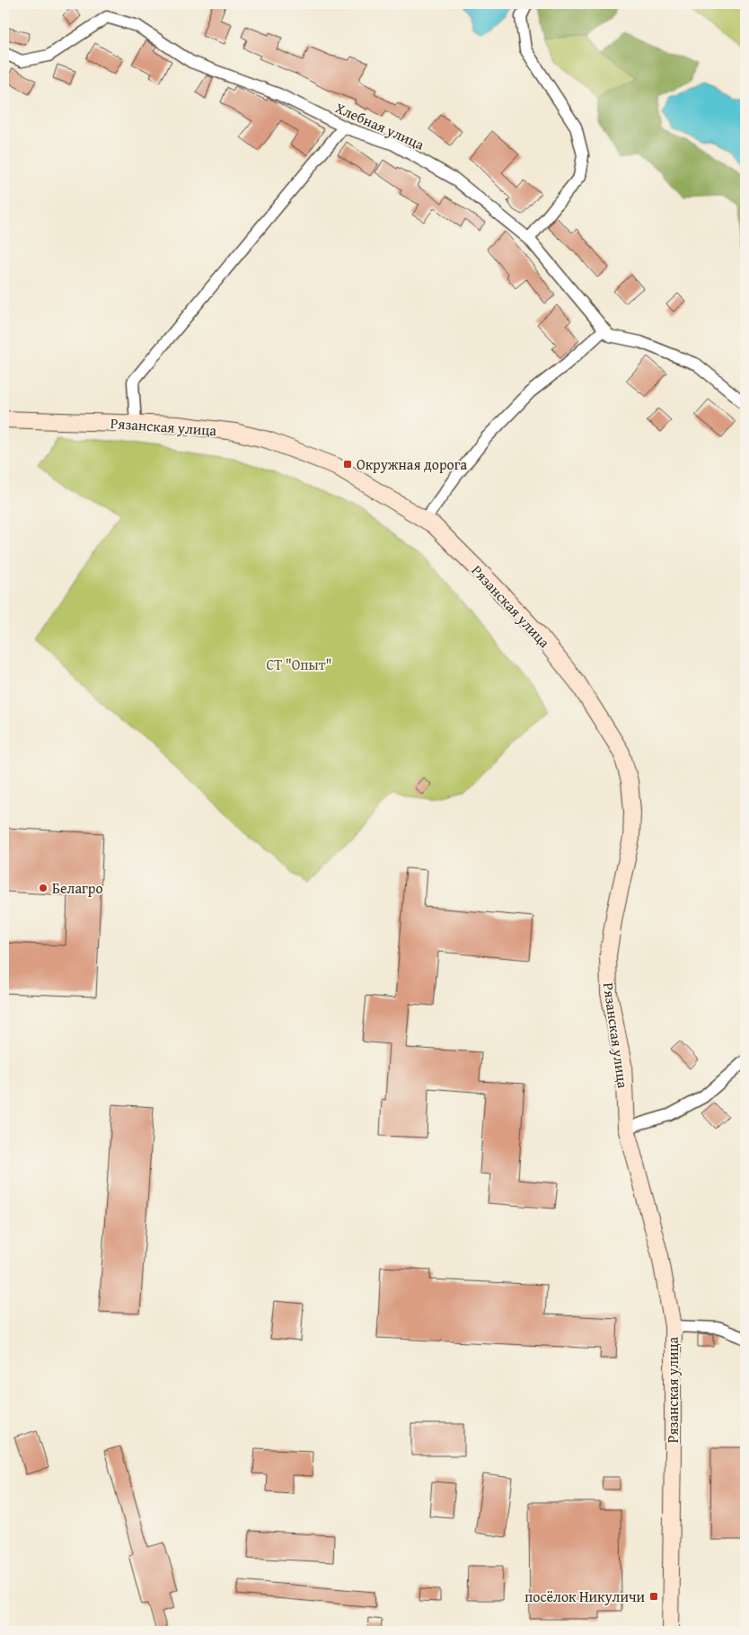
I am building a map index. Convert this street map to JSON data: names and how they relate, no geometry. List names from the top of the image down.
{
  "streets": {
    "street": ["Хлебная улица", "Рязанская улица"]
  },
  "parks": ["СТ \"Опыт\""],
  "places": {
    "transit": ["Окружная дорога", "посёлок Никуличи"],
    "other": ["Белагро"]
  }
}
